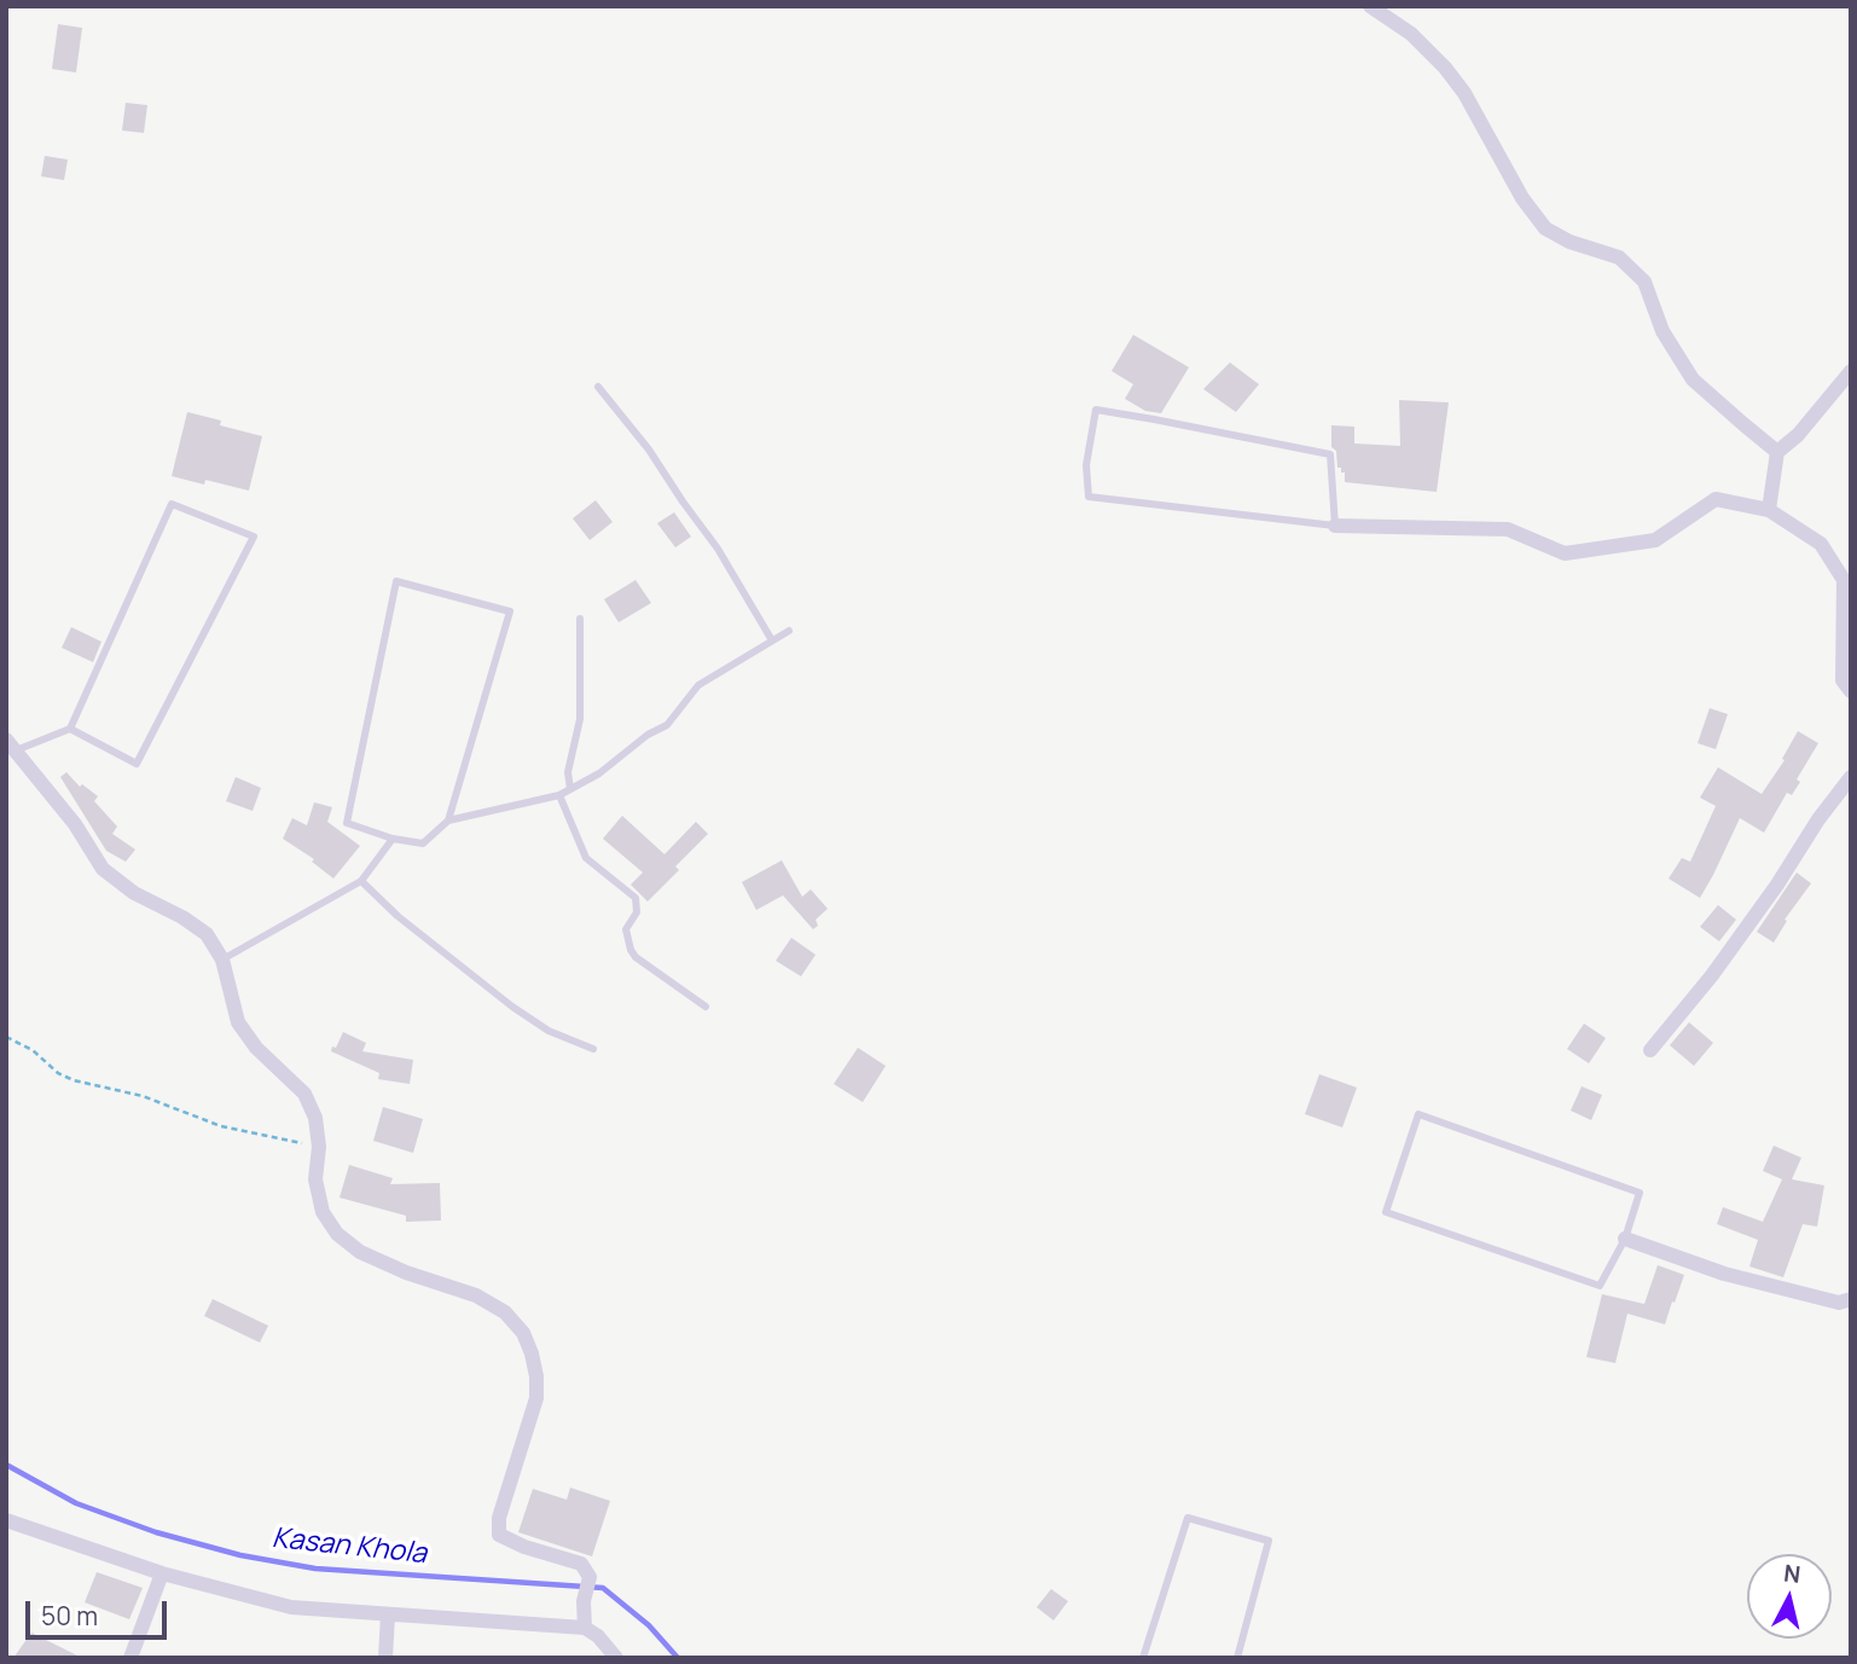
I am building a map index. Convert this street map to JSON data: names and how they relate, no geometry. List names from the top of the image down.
{
  "water": ["Kasan Khola"],
  "scale_bar": "50 m",
  "north": "top"
}
